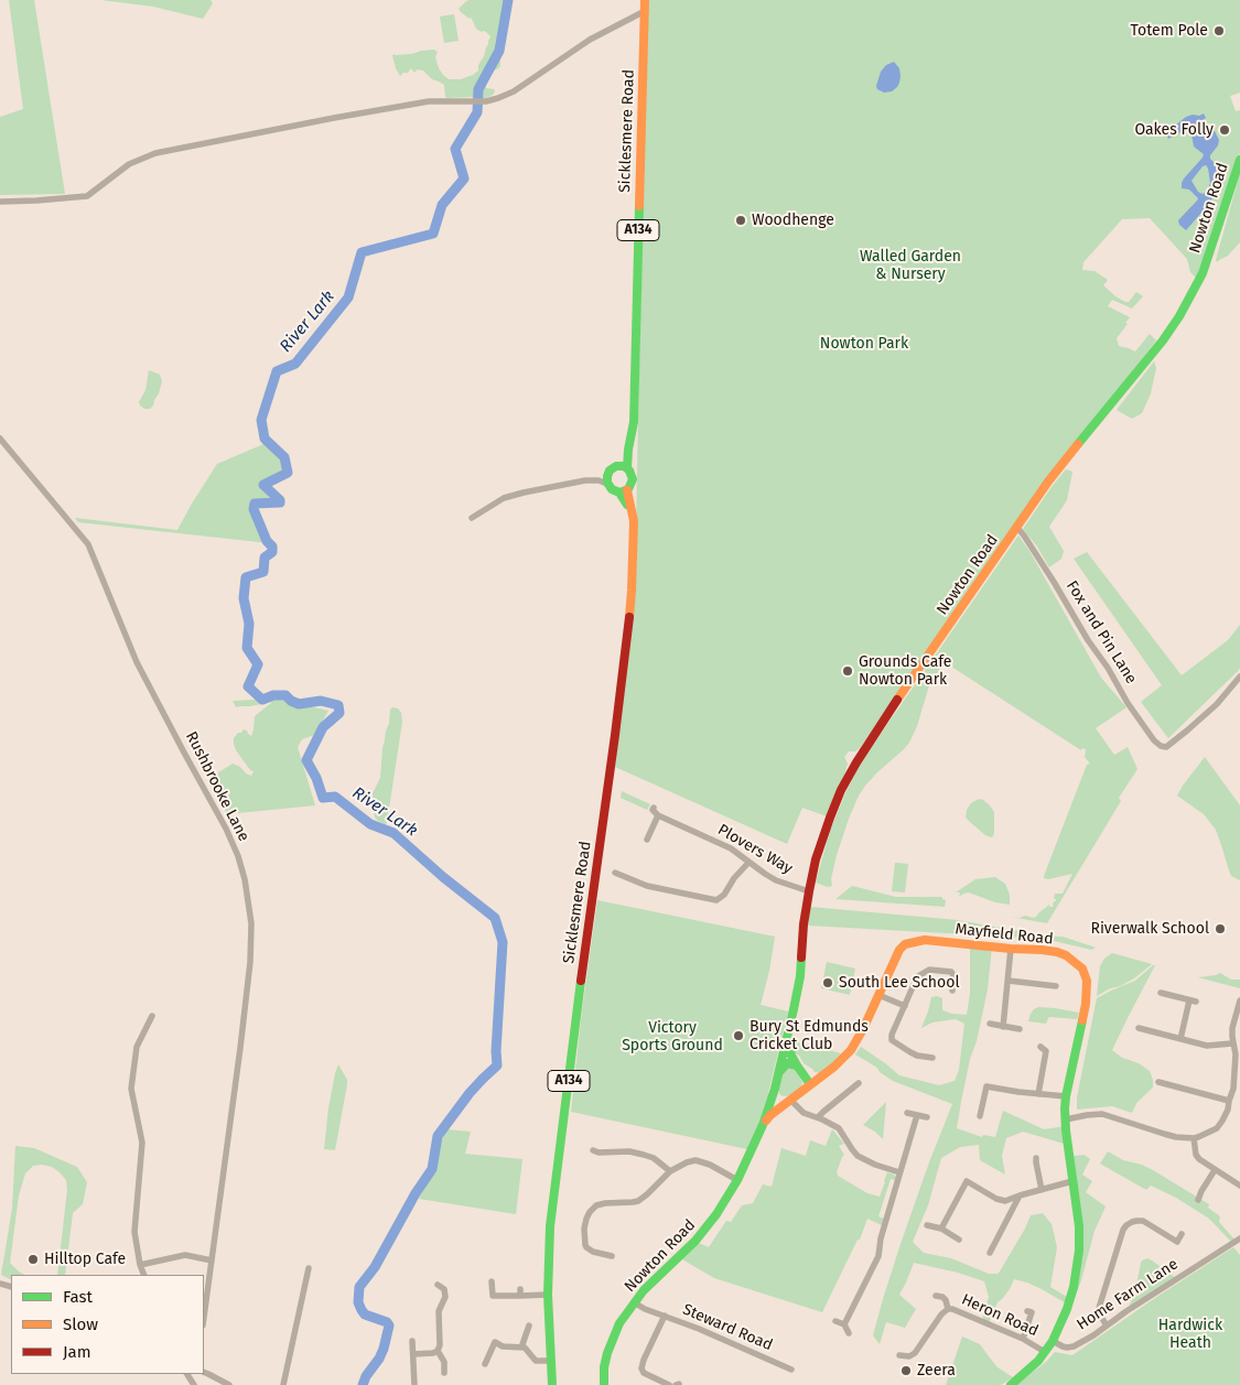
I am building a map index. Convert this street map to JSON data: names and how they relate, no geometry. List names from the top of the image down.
{
  "streets": {
    "main road": [
      "Sicklesmere Road",
      "Nowton Road",
      "A134",
      "Mayfield Road"
    ],
    "street": [
      "Fox and Pin Lane",
      "Rushbrooke Lane",
      "Plovers Way",
      "Home Farm Lane",
      "Heron Road",
      "Steward Road"
    ]
  },
  "crossings": [
    ["Sicklesmere Road", "A134"],
    ["Nowton Road", "Fox and Pin Lane"],
    ["Nowton Road", "Plovers Way"],
    ["Nowton Road", "Mayfield Road"],
    ["Nowton Road", "Steward Road"],
    ["Mayfield Road", "Home Farm Lane"]
  ],
  "water": ["River Lark"],
  "parks": [
    "Walled Garden & Nursery",
    "Nowton Park",
    "Victory Sports Ground",
    "Hardwick Heath"
  ],
  "places": [
    "Totem Pole",
    "Oakes Folly",
    "Woodhenge",
    "Grounds Cafe Nowton Park",
    "Riverwalk School",
    "South Lee School",
    "Bury St Edmunds Cricket Club",
    "Hilltop Cafe",
    "Zeera"
  ],
  "legend": ["Fast", "Slow", "Jam"]
}
